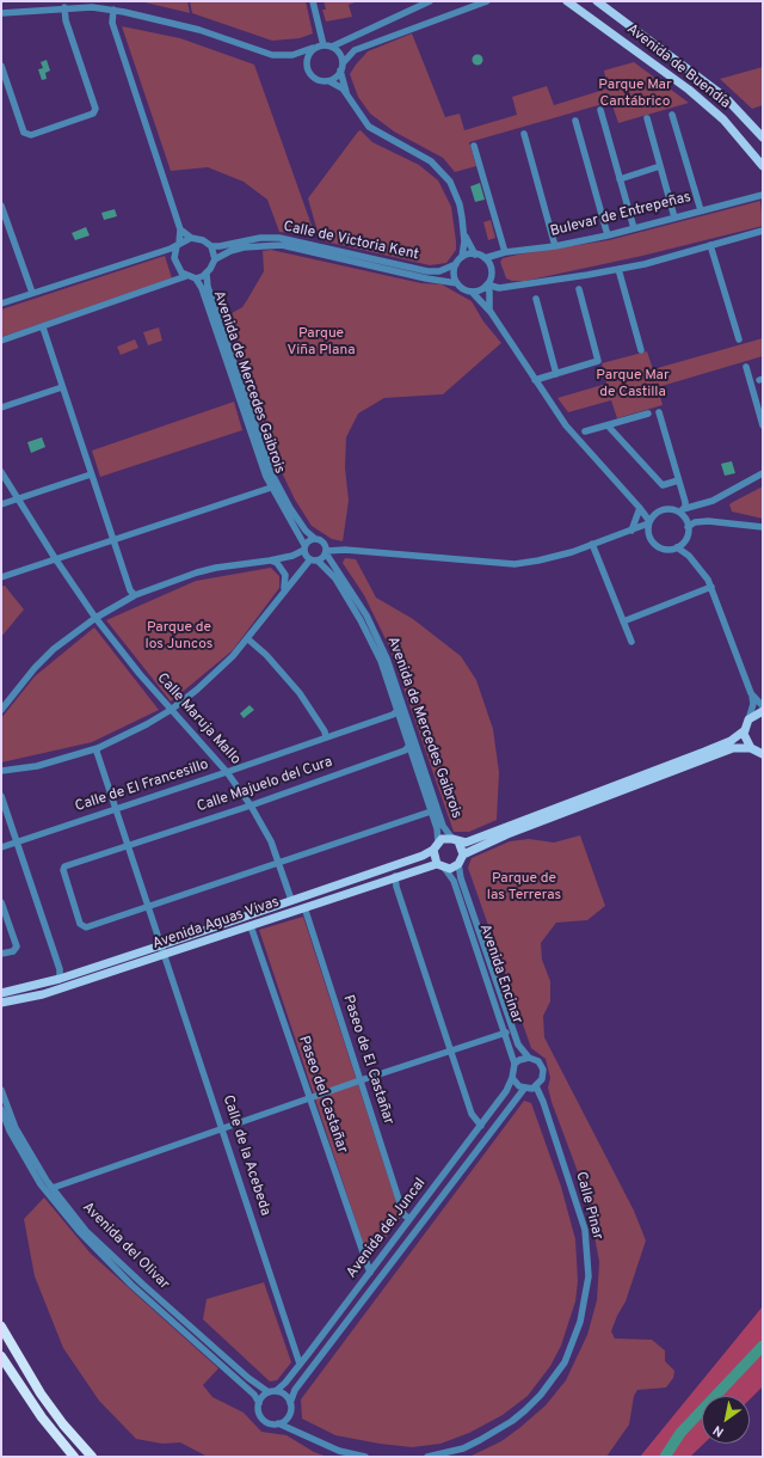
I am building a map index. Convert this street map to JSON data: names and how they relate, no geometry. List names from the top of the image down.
{
  "streets": {
    "main road": ["Avenida de Buendía", "Avenida Aguas Vivas"],
    "street": [
      "Bulevar de Entrepeñas",
      "Calle de Victoria Kent",
      "Avenida de Mercedes Gaibrois",
      "Calle Maruja Mallo",
      "Calle Majuelo del Cura",
      "Calle de El Francesillo",
      "Avenida Encinar",
      "Paseo de El Castañar",
      "Paseo del Castañar",
      "Calle de la Acebeda",
      "Calle Pinar",
      "Avenida del Juncal",
      "Avenida del Olivar"
    ]
  },
  "crossings": [
    ["Bulevar de Entrepeñas", "Calle de Victoria Kent"],
    ["Calle de Victoria Kent", "Avenida de Mercedes Gaibrois"],
    ["Avenida de Mercedes Gaibrois", "Calle Majuelo del Cura"],
    ["Avenida de Mercedes Gaibrois", "Calle de El Francesillo"],
    ["Avenida de Mercedes Gaibrois", "Avenida Aguas Vivas"],
    ["Avenida de Mercedes Gaibrois", "Avenida Encinar"],
    ["Calle Maruja Mallo", "Calle Majuelo del Cura"],
    ["Calle Maruja Mallo", "Calle de El Francesillo"],
    ["Calle Maruja Mallo", "Avenida Aguas Vivas"],
    ["Calle Majuelo del Cura", "Calle de la Acebeda"],
    ["Calle de El Francesillo", "Calle de la Acebeda"],
    ["Avenida Aguas Vivas", "Avenida Encinar"],
    ["Avenida Aguas Vivas", "Paseo de El Castañar"],
    ["Avenida Aguas Vivas", "Paseo del Castañar"],
    ["Avenida Aguas Vivas", "Calle de la Acebeda"],
    ["Avenida Encinar", "Calle Pinar"],
    ["Avenida Encinar", "Avenida del Juncal"],
    ["Paseo de El Castañar", "Avenida del Juncal"],
    ["Paseo del Castañar", "Avenida del Juncal"],
    ["Calle de la Acebeda", "Avenida del Juncal"],
    ["Calle Pinar", "Avenida del Juncal"],
    ["Avenida del Juncal", "Avenida del Olivar"]
  ],
  "parks": [
    "Parque Mar Cantábrico",
    "Parque Viña Plana",
    "Parque Mar de Castilla",
    "Parque de los Juncos",
    "Parque de las Terreras"
  ],
  "north": "bottom left"
}
